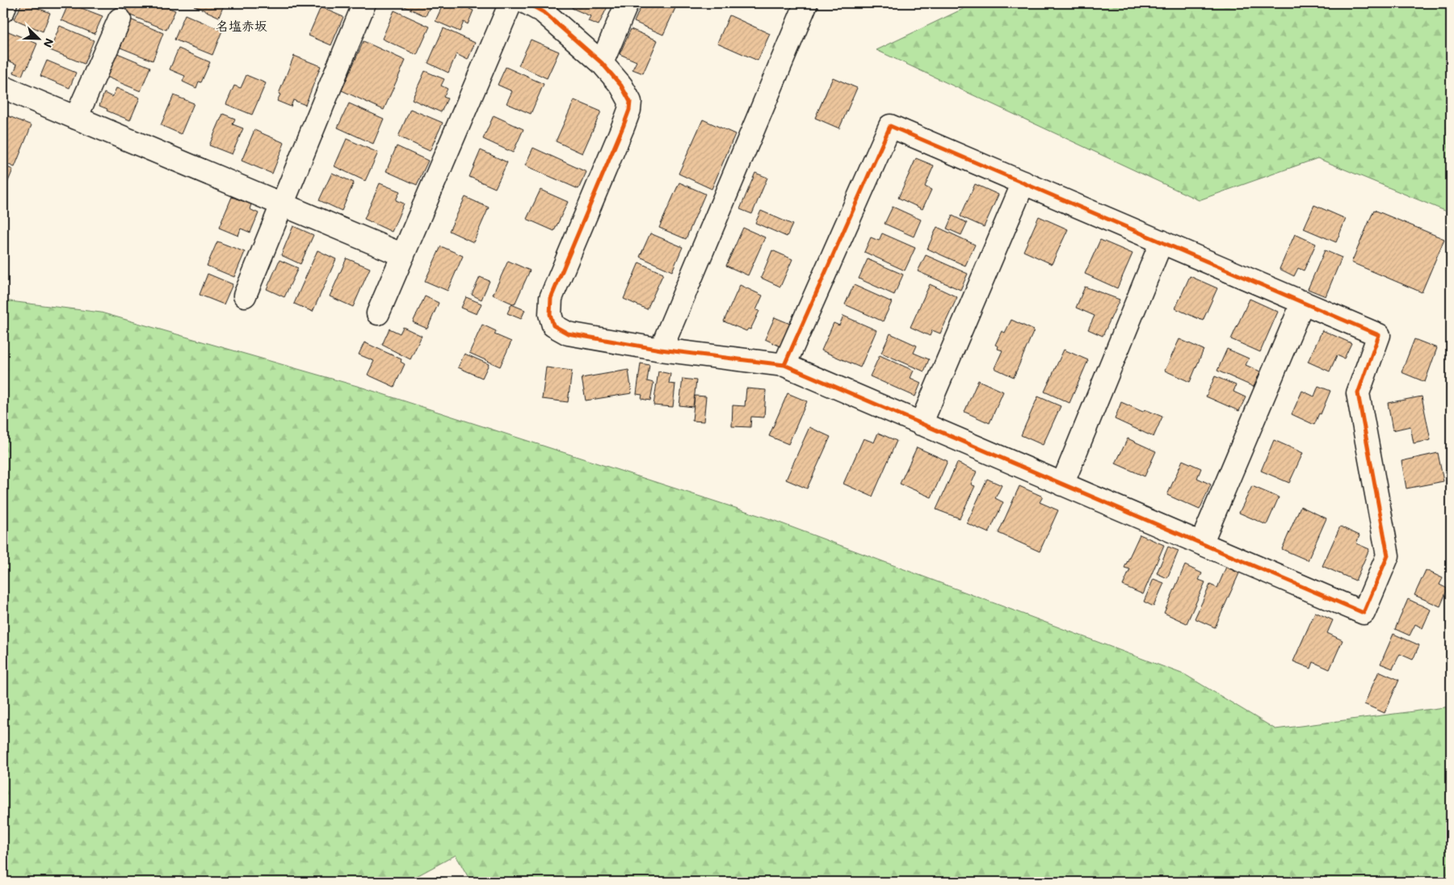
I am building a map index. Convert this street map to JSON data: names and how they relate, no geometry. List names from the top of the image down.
{
  "districts": ["名塩赤坂"],
  "north": "bottom right"
}
